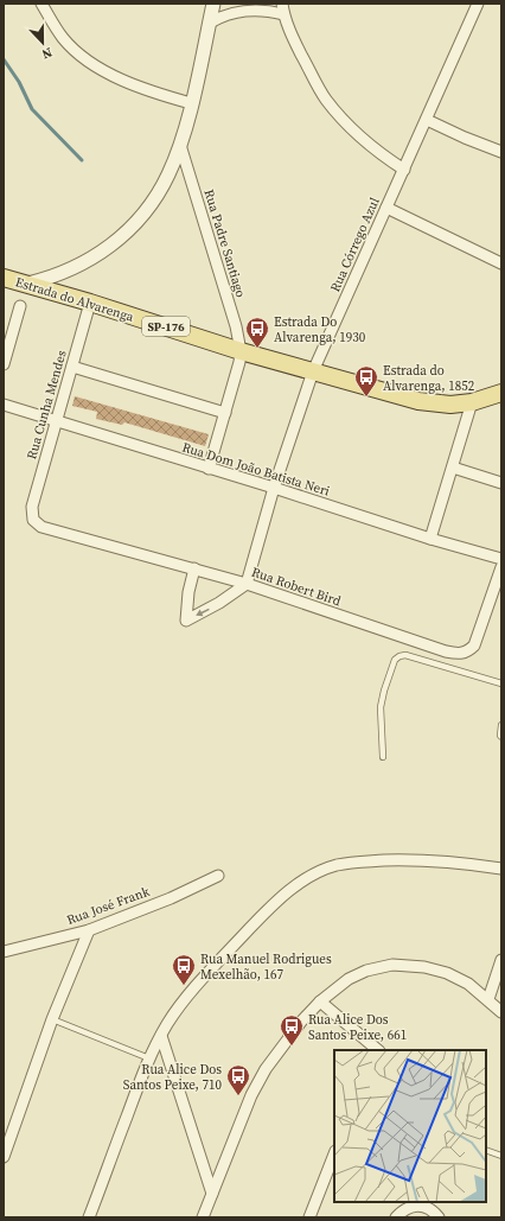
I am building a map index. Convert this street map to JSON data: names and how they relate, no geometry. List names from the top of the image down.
{
  "streets": {
    "main road": ["Estrada do Alvarenga", "SP-176"],
    "street": [
      "Rua Padre Santiago",
      "Rua Córrego Azul",
      "Rua Cunha Mendes",
      "Rua Dom João Batista Neri",
      "Rua Robert Bird",
      "Rua José Frank"
    ]
  },
  "crossings": [
    ["Rua Padre Santiago", "Estrada do Alvarenga"],
    ["Rua Córrego Azul", "Estrada do Alvarenga"],
    ["Rua Córrego Azul", "Rua Dom João Batista Neri"],
    ["Rua Córrego Azul", "Rua Robert Bird"],
    ["Estrada do Alvarenga", "Rua Cunha Mendes"],
    ["Rua Cunha Mendes", "Rua Dom João Batista Neri"],
    ["Rua Cunha Mendes", "Rua Robert Bird"]
  ],
  "places": {
    "bus stop": [
      "Estrada Do Alvarenga, 1930",
      "Estrada do Alvarenga, 1852",
      "Rua Manuel Rodrigues Mexelhão, 167",
      "Rua Alice Dos Santos Peixe, 661",
      "Rua Alice Dos Santos Peixe, 710"
    ]
  },
  "north": "bottom"
}
